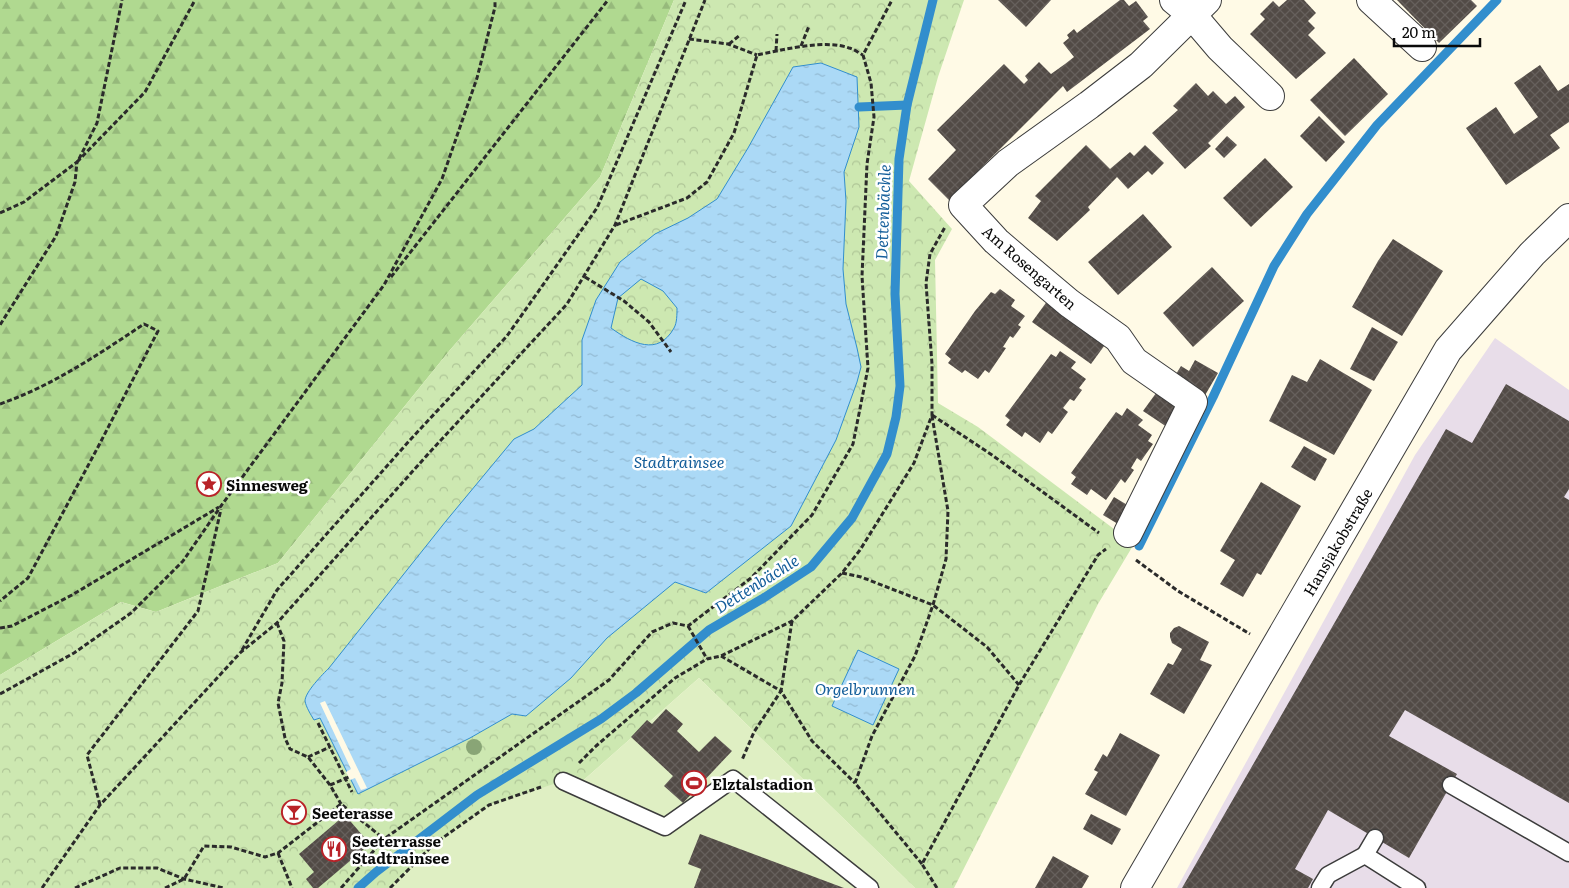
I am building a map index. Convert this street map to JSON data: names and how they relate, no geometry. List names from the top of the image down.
{
  "streets": {
    "street": ["Am Rosengarten", "Hansjakobstraße"]
  },
  "water": ["Dettenbächle", "Stadtrainsee", "Orgelbrunnen"],
  "places": {
    "place": ["Sinnesweg"],
    "sports": ["Elztalstadion"],
    "bar": ["Seeterasse"],
    "restaurant": ["Seeterrasse Stadtrainsee"]
  },
  "scale_bar": "20 m"
}
